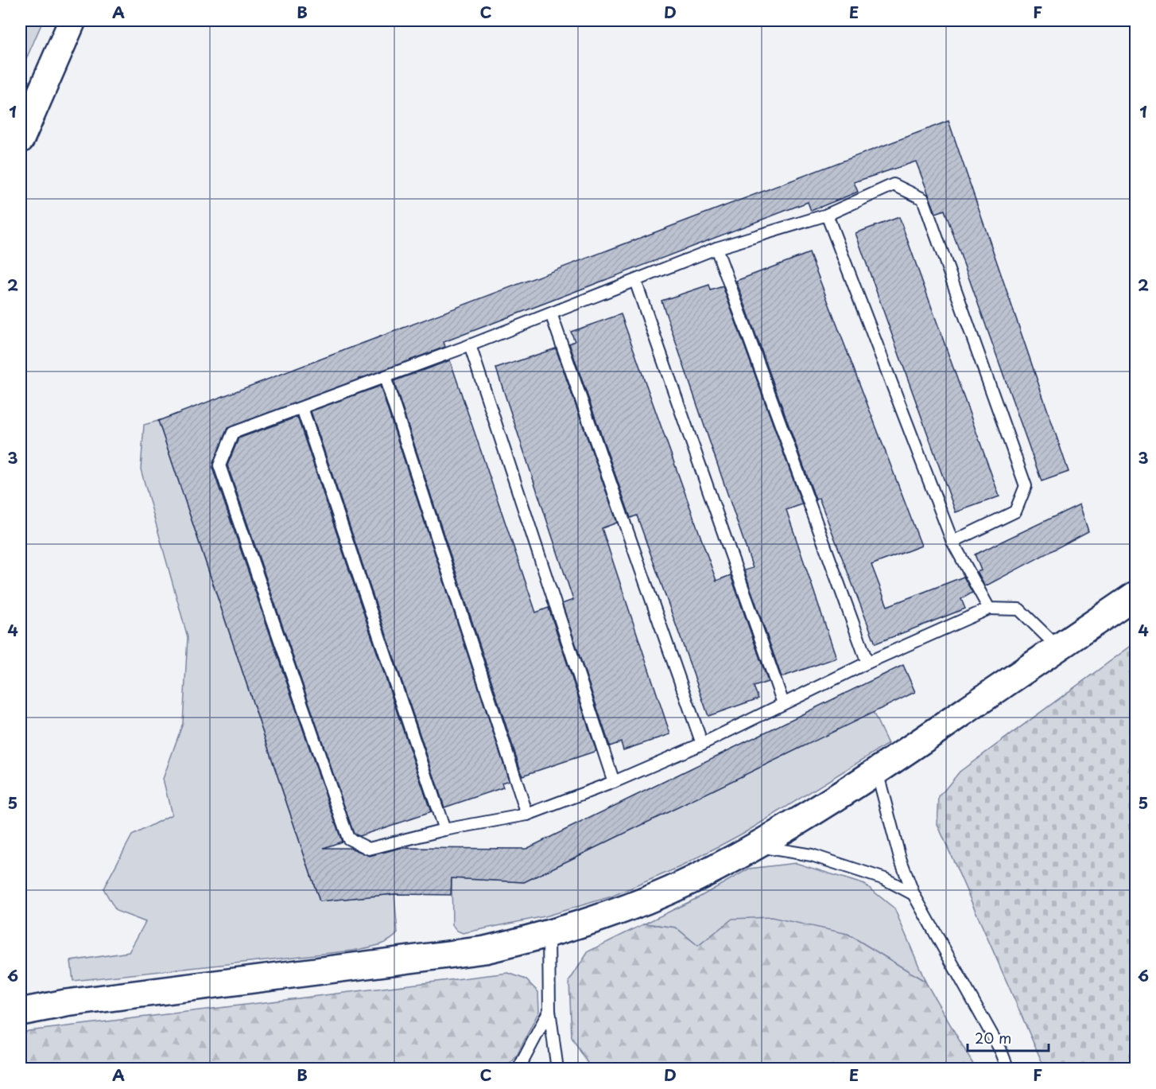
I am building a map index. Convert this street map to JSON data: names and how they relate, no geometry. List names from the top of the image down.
{
  "scale_bar": "20 m",
  "grid": {
    "columns": [
      "A",
      "B",
      "C",
      "D",
      "E",
      "F"
    ],
    "rows": [
      "1",
      "2",
      "3",
      "4",
      "5",
      "6"
    ]
  }
}
